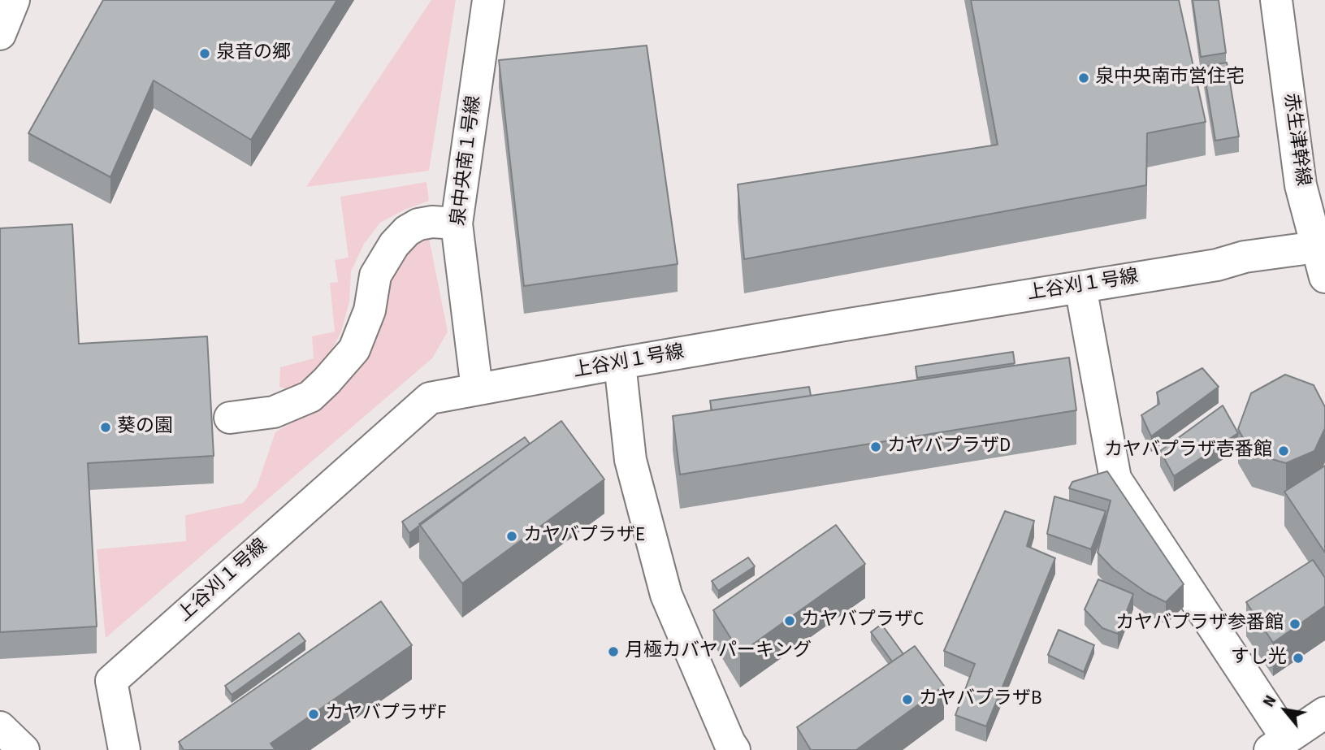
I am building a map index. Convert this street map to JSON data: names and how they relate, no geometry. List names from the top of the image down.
{
  "streets": {
    "street": ["赤生津幹線", "泉中央南１号線", "上谷刈１号線"]
  },
  "crossings": [
    ["赤生津幹線", "上谷刈１号線"],
    ["泉中央南１号線", "上谷刈１号線"]
  ],
  "places": [
    "泉音の郷",
    "泉中央南市営住宅",
    "葵の園",
    "カヤバプラザD",
    "カヤバプラザ壱番館",
    "カヤバプラザE",
    "カヤバプラザC",
    "カヤバプラザ参番館",
    "月極カバヤパーキング",
    "すし光",
    "カヤバプラザB",
    "カヤバプラザF"
  ],
  "north": "top left"
}
